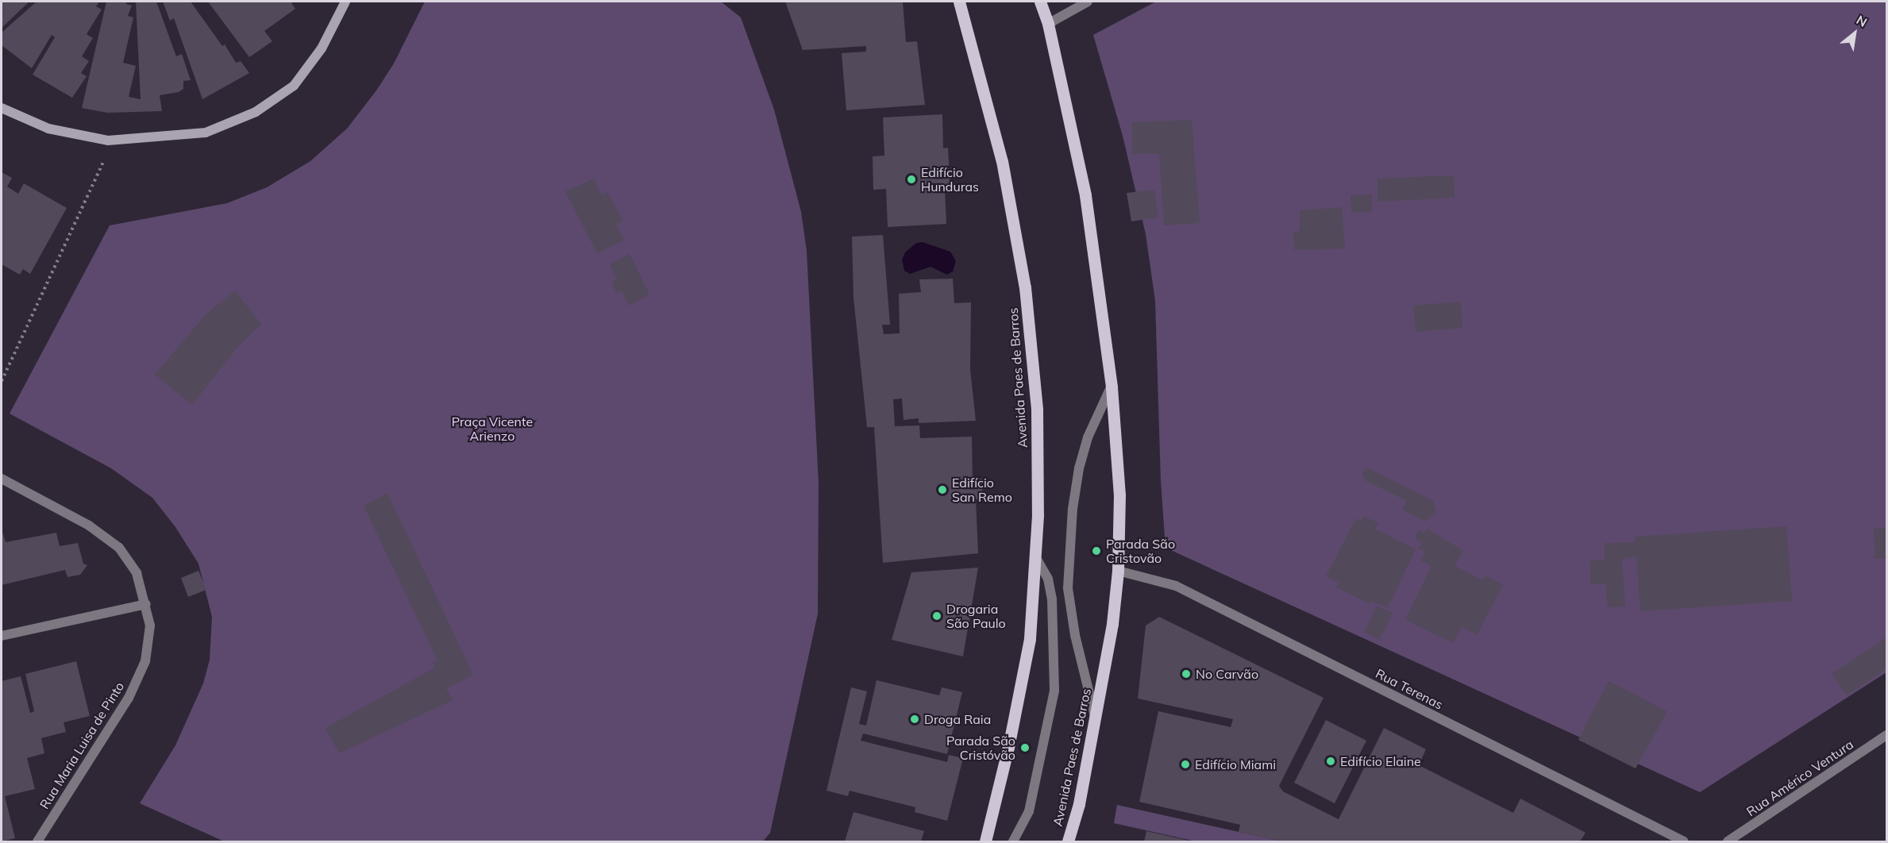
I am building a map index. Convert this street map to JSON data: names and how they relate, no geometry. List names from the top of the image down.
{
  "streets": {
    "main road": ["Avenida Paes de Barros"],
    "street": ["Rua Terenas", "Rua Maria Luisa de Pinto", "Rua Américo Ventura"]
  },
  "crossings": [
    ["Avenida Paes de Barros", "Rua Terenas"]
  ],
  "parks": ["Praça Vicente Arienzo"],
  "places": [
    "Edifício Hunduras",
    "Edifício San Remo",
    "Parada São Cristovão",
    "Drogaria São Paulo",
    "No Carvão",
    "Droga Raia",
    "Parada São Cristóvão",
    "Edifício Elaine",
    "Edifício Miami"
  ],
  "north": "top right"
}
